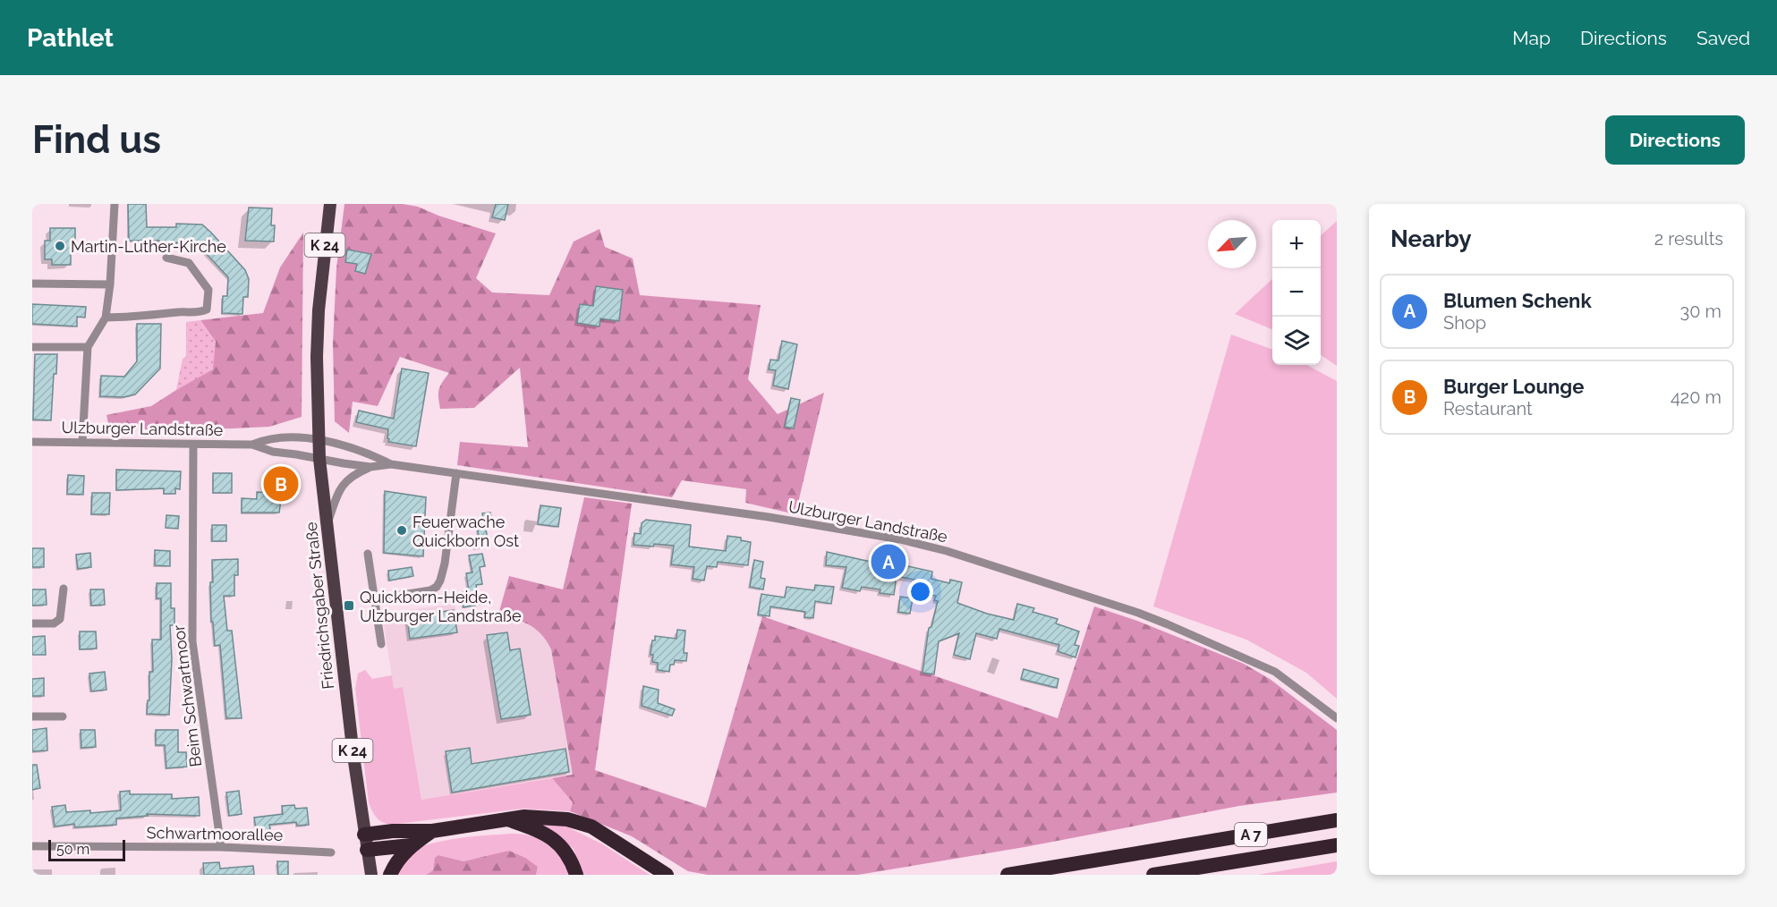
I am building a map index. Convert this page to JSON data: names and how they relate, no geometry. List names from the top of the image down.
{
  "streets": {
    "highway": ["A 7"],
    "main road": ["K 24", "Friedrichsgaber Straße"],
    "street": ["Ulzburger Landstraße", "Beim Schwartmoor", "Schwartmoorallee"]
  },
  "crossings": [
    ["Ulzburger Landstraße", "Friedrichsgaber Straße"],
    ["Ulzburger Landstraße", "Beim Schwartmoor"],
    ["Beim Schwartmoor", "Schwartmoorallee"]
  ],
  "places": {
    "other": ["Martin-Luther-Kirche", "Feuerwache Quickborn Ost"],
    "transit": ["Quickborn-Heide, Ulzburger Landstraße"]
  },
  "scale_bar": "50 m",
  "north": "bottom left",
  "page": {
    "header": "Pathlet",
    "nav": ["Map", "Directions", "Saved"],
    "buttons": "Directions",
    "title": "Find us",
    "heading": ["Nearby", "2 results"],
    "map_buttons": ["+", "−"],
    "list": [
      {
        "mark": "A",
        "name": "Blumen Schenk",
        "note": "Shop",
        "value": "30 m"
      },
      {
        "mark": "B",
        "name": "Burger Lounge",
        "note": "Restaurant",
        "value": "420 m"
      }
    ],
    "pins": ["B", "A"],
    "scale": "50 m"
  }
}
